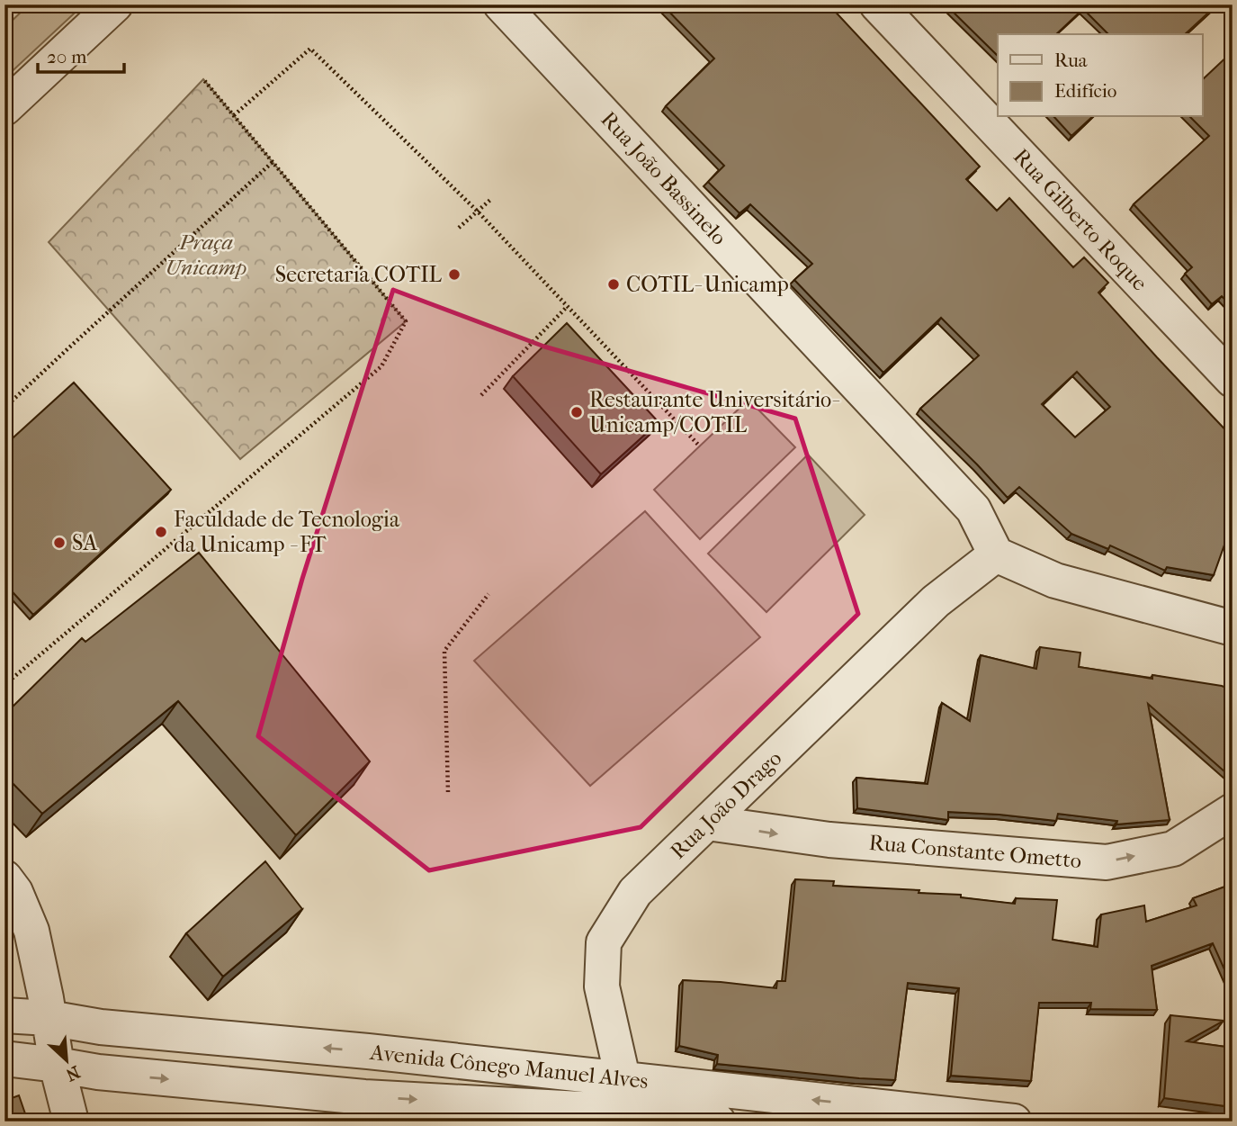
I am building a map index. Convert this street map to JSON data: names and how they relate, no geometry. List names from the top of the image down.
{
  "streets": {
    "street": [
      "Rua João Bassinelo",
      "Rua Gilberto Roque",
      "Rua João Drago",
      "Rua Constante Ometto",
      "Avenida Cônego Manuel Alves"
    ]
  },
  "crossings": [
    ["Rua João Bassinelo", "Rua João Drago"],
    ["Rua João Drago", "Rua Constante Ometto"],
    ["Rua João Drago", "Avenida Cônego Manuel Alves"]
  ],
  "one_way": ["Rua Constante Ometto"],
  "parks": ["Praça Unicamp"],
  "places": [
    "Secretaria COTIL",
    "COTIL- Unicamp",
    "Restaurante Universitário- Unicamp/COTIL",
    "Faculdade de Tecnologia da Unicamp - FT",
    "SA"
  ],
  "legend": ["Rua", "Edifício"],
  "scale_bar": "20 m",
  "north": "bottom right"
}
